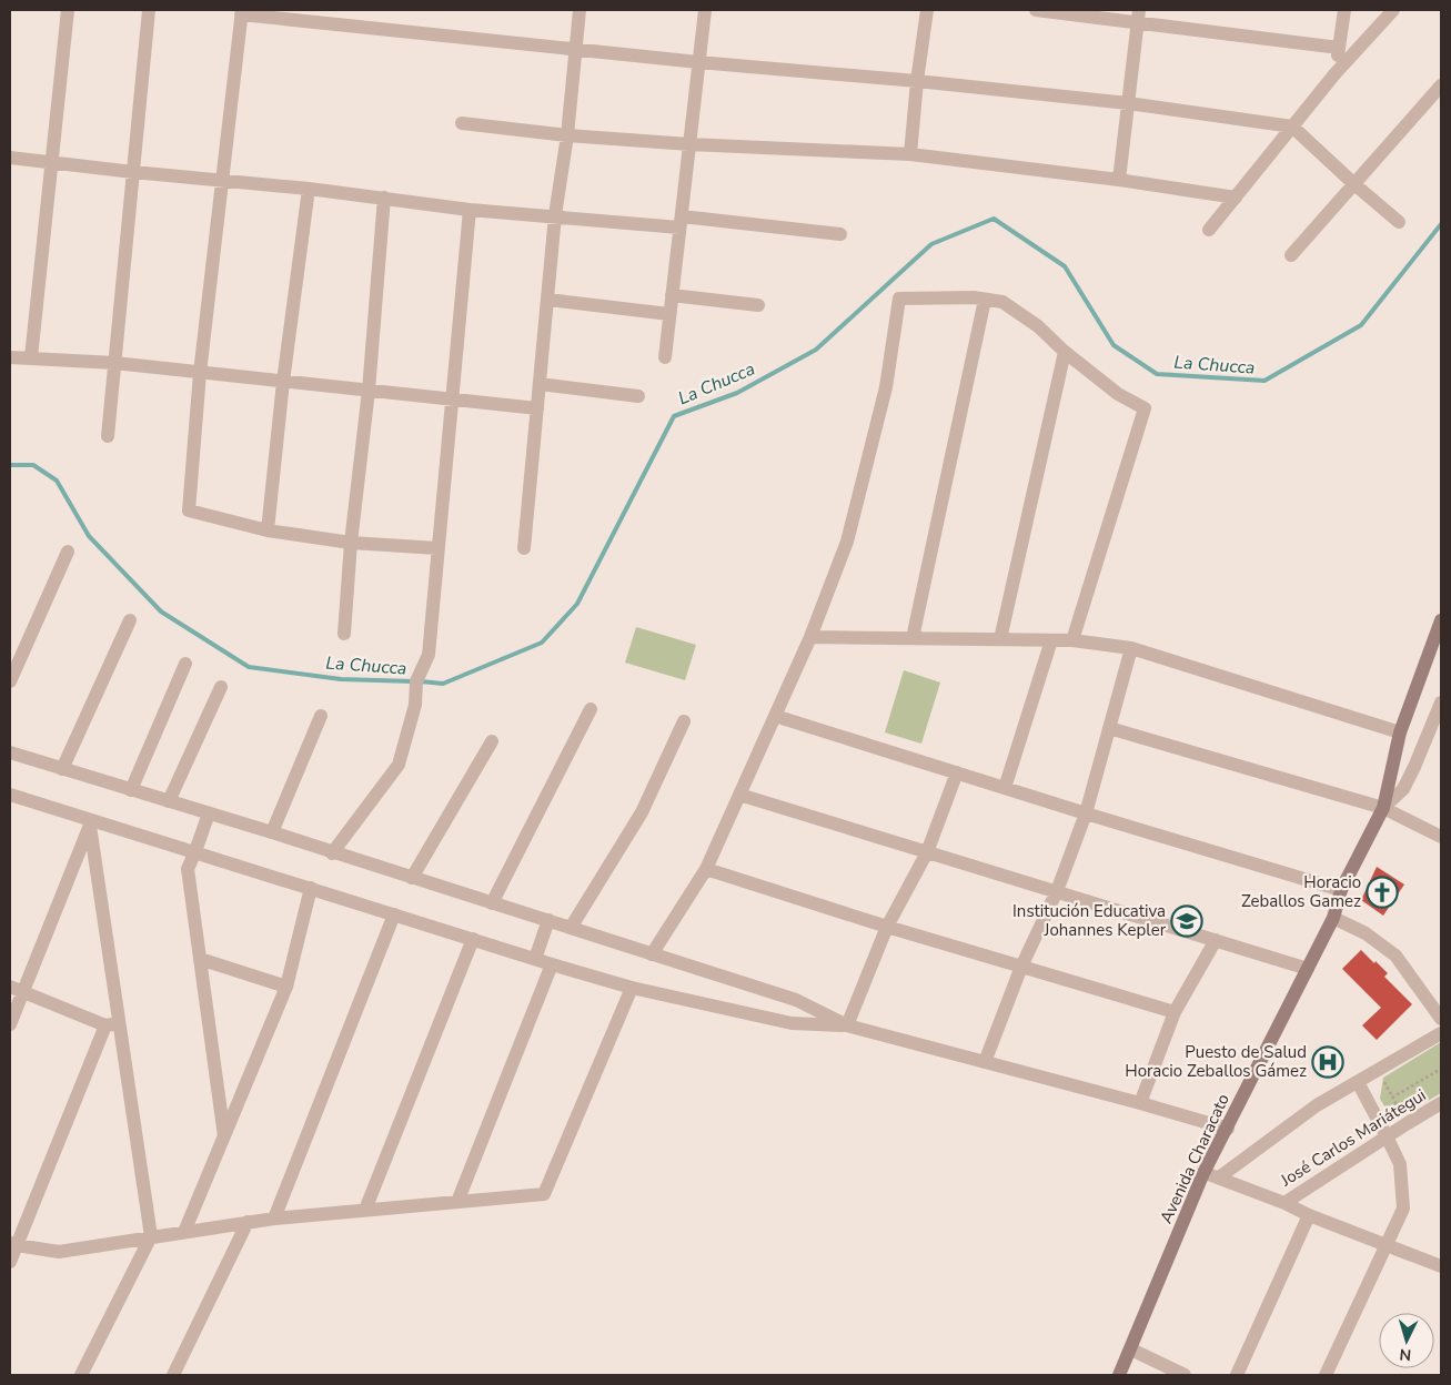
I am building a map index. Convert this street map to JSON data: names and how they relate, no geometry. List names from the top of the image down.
{
  "streets": {
    "main road": ["Avenida Characato"],
    "street": ["José Carlos Mariátegui"]
  },
  "water": ["La Chucca"],
  "places": {
    "church": ["Horacio Zeballos Gamez"],
    "school or university": ["Institución Educativa Johannes Kepler"],
    "hospital": ["Puesto de Salud Horacio Zeballos Gámez"]
  },
  "north": "bottom"
}
